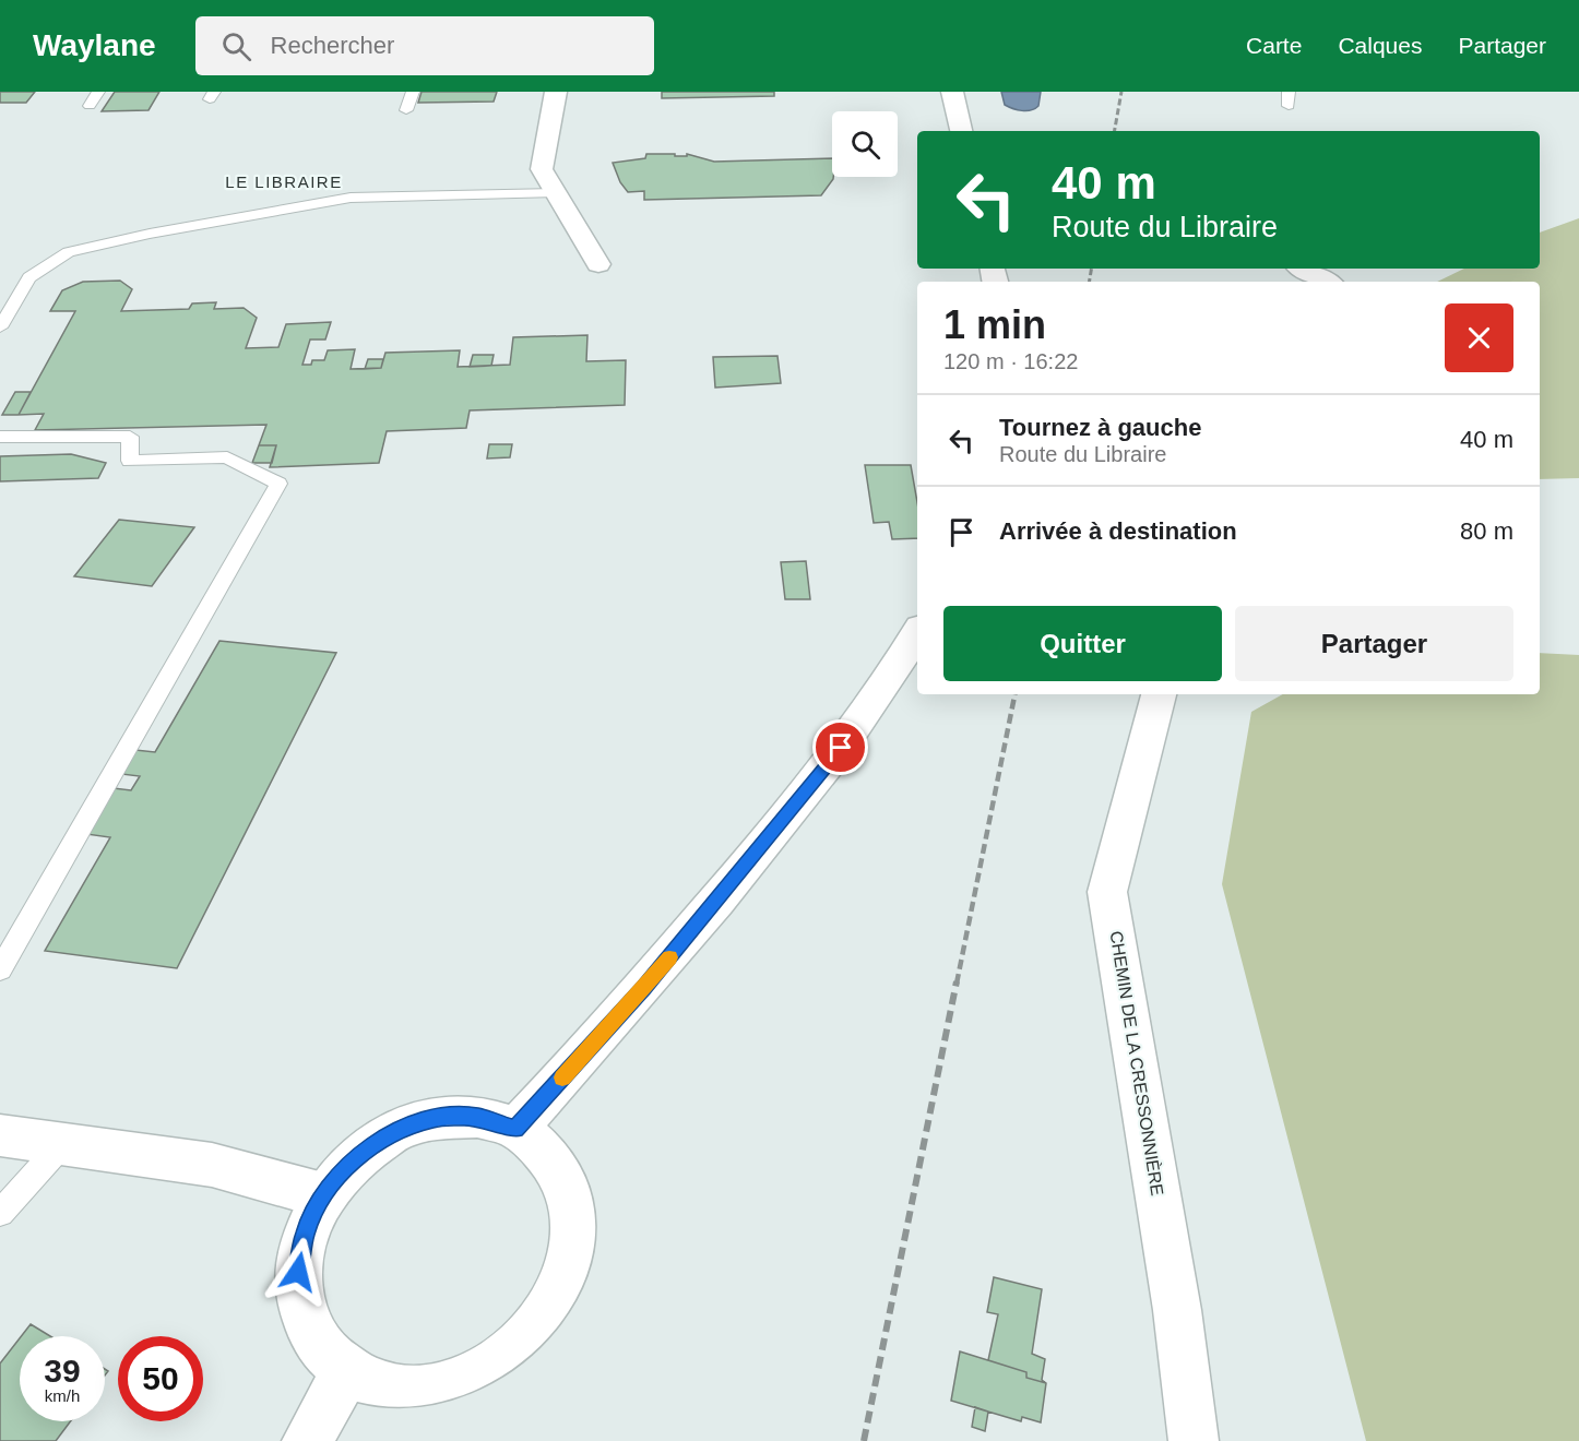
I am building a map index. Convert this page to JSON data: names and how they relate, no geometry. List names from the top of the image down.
{
  "streets": {
    "street": ["CHEMIN DE LA CRESSONNIÈRE"]
  },
  "districts": ["LE LIBRAIRE"],
  "page": {
    "header": "Waylane",
    "search": "Rechercher",
    "nav": ["Carte", "Calques", "Partager"],
    "turn": ["40 m", "Route du Libraire"],
    "heading": ["1 min", "120 m · 16:22"],
    "list": [
      {
        "name": "Tournez à gauche",
        "note": "Route du Libraire",
        "value": "40 m"
      },
      {
        "name": "Arrivée à destination",
        "value": "80 m"
      }
    ],
    "buttons": ["Quitter", "Partager"],
    "speed": "39 km/h",
    "limit": "50"
  }
}
